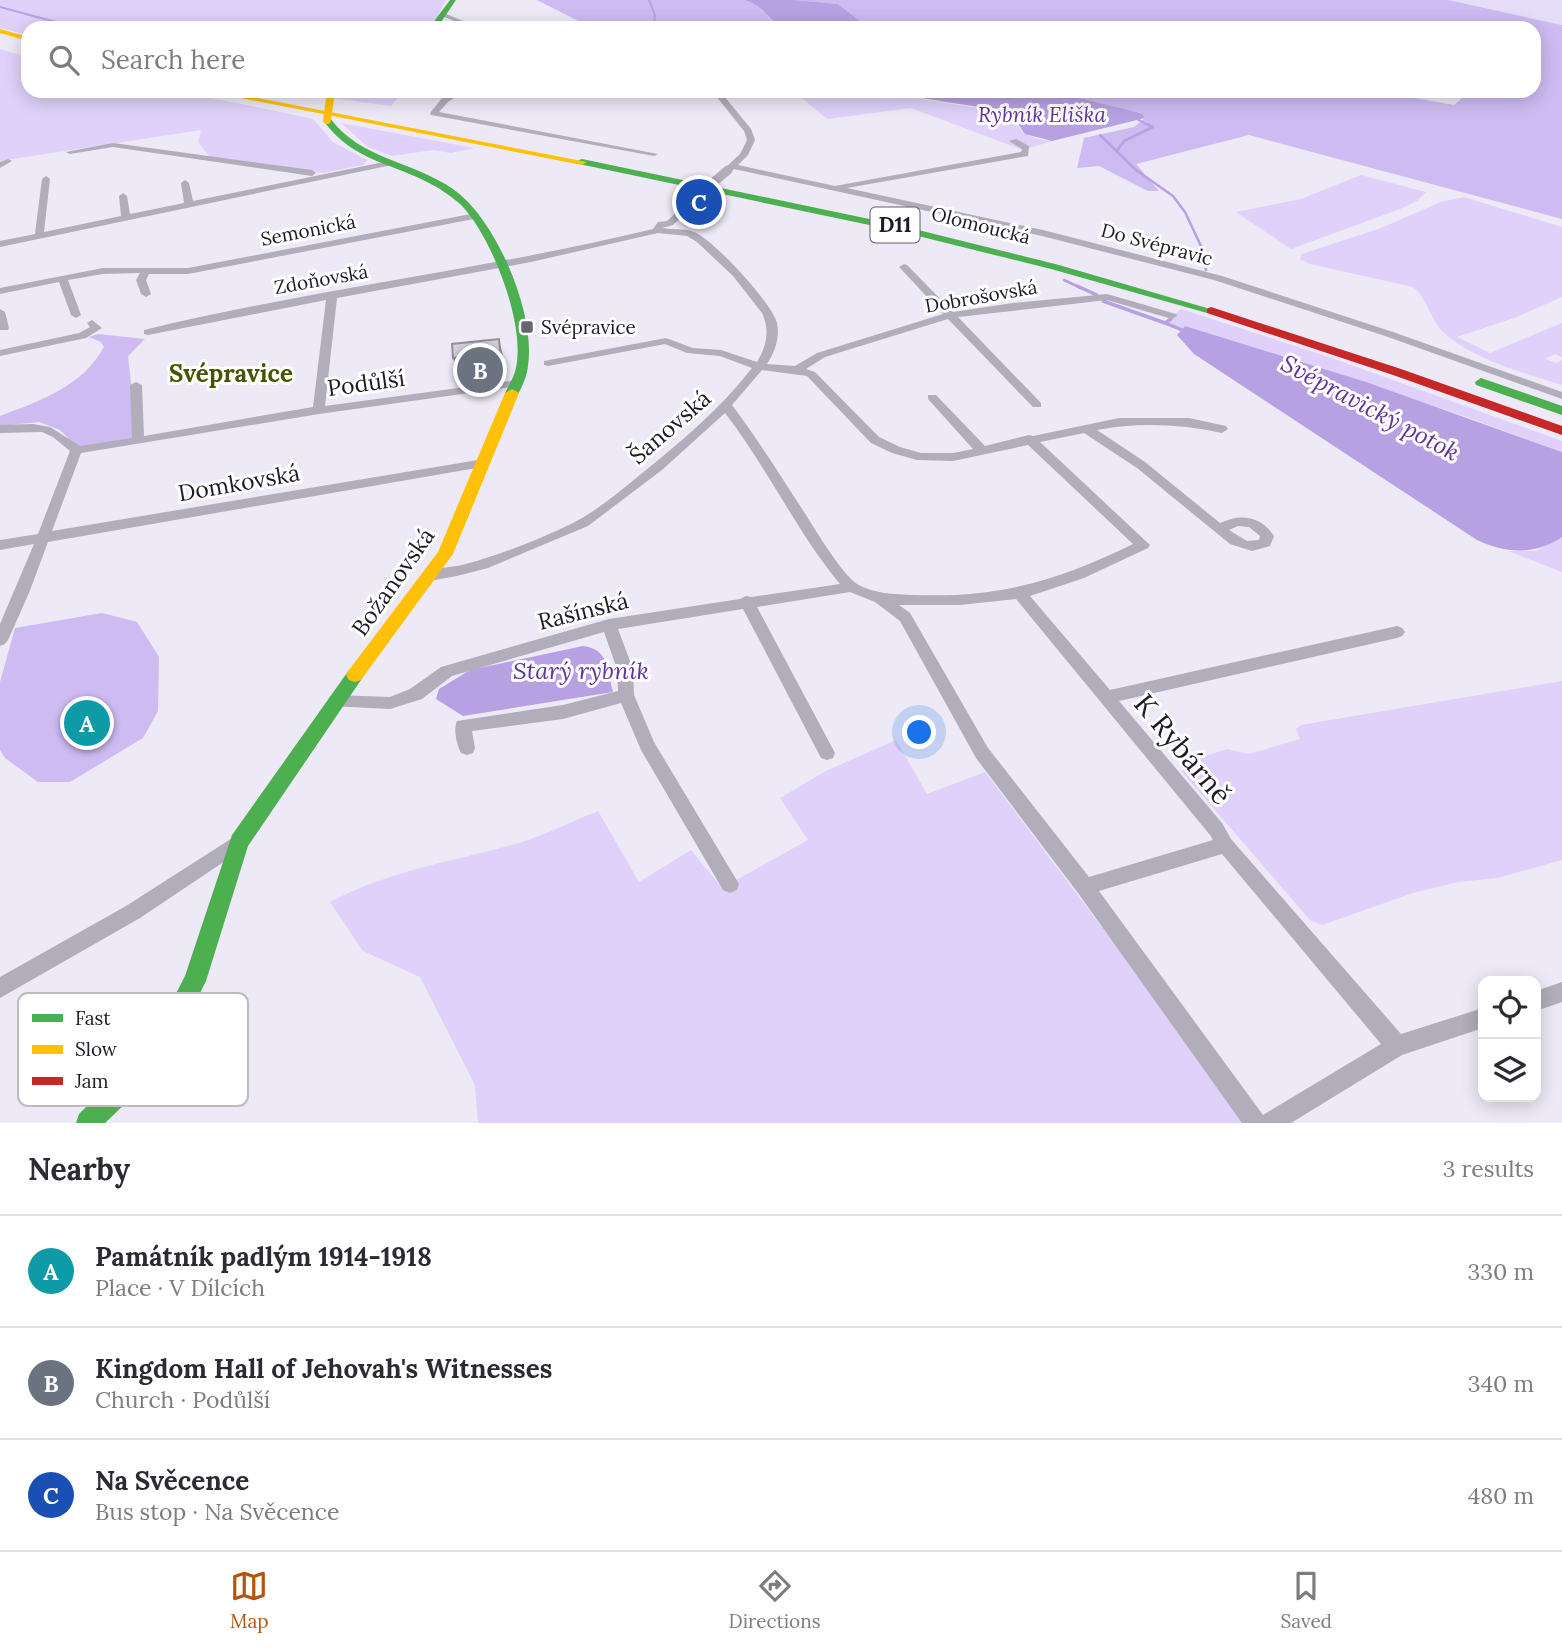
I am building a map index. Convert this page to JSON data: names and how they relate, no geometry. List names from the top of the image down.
{
  "streets": {
    "main road": ["D11", "Olomoucká", "Božanovská"],
    "street": [
      "Semonická",
      "Do Svépravic",
      "Zdoňovská",
      "Dobrošovská",
      "Podůlší",
      "Šanovská",
      "Domkovská",
      "Rašínská",
      "K Rybárně"
    ]
  },
  "crossings": [
    ["Semonická", "Božanovská"],
    ["Zdoňovská", "Šanovská"],
    ["Zdoňovská", "Božanovská"],
    ["Podůlší", "Božanovská"],
    ["Šanovská", "Božanovská"],
    ["Domkovská", "Božanovská"],
    ["Božanovská", "Rašínská"]
  ],
  "districts": ["Svépravice"],
  "water": ["Rybník Eliška", "Svépravický potok", "Starý rybník"],
  "places": {
    "transit": ["Svépravice"]
  },
  "legend": ["Fast", "Slow", "Jam"],
  "page": {
    "search": "Search here",
    "pins": ["C", "B", "A"],
    "heading": ["Nearby", "3 results"],
    "list": [
      {
        "mark": "A",
        "name": "Památník padlým 1914-1918",
        "note": "Place · V Dílcích",
        "value": "330 m"
      },
      {
        "mark": "B",
        "name": "Kingdom Hall of Jehovah's Witnesses",
        "note": "Church · Podůlší",
        "value": "340 m"
      },
      {
        "mark": "C",
        "name": "Na Svěcence",
        "note": "Bus stop · Na Svěcence",
        "value": "480 m"
      }
    ],
    "nav": ["Map", "Directions", "Saved"]
  }
}
